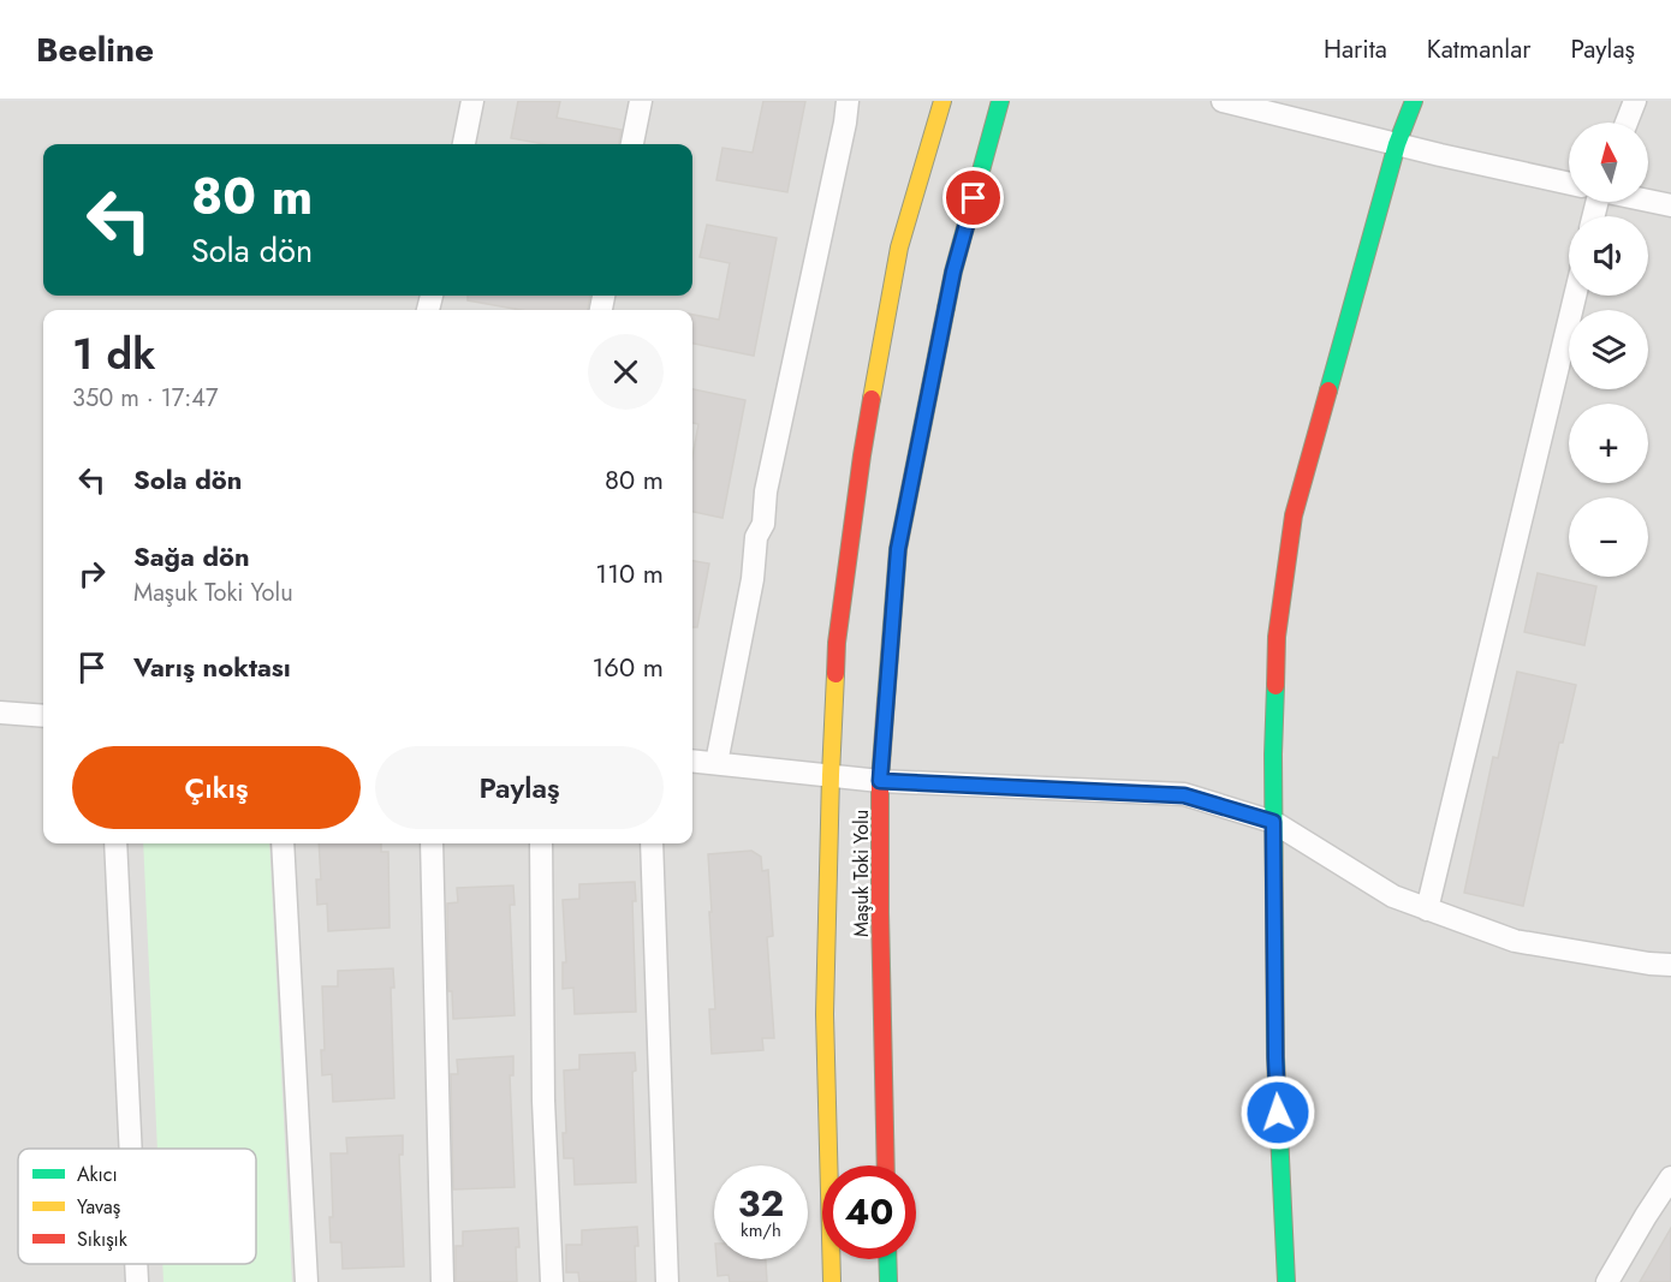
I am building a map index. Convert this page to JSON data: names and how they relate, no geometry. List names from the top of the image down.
{
  "streets": {
    "main road": ["Maşuk Toki Yolu"]
  },
  "legend": ["Akıcı", "Yavaş", "Sıkışık"],
  "north": "top",
  "page": {
    "header": "Beeline",
    "nav": ["Harita", "Katmanlar", "Paylaş"],
    "map_buttons": ["+", "−"],
    "turn": ["80 m", "Sola dön"],
    "heading": ["1 dk", "350 m · 17:47"],
    "list": [
      {
        "name": "Sola dön",
        "value": "80 m"
      },
      {
        "name": "Sağa dön",
        "note": "Maşuk Toki Yolu",
        "value": "110 m"
      },
      {
        "name": "Varış noktası",
        "value": "160 m"
      }
    ],
    "buttons": ["Çıkış", "Paylaş"],
    "speed": "32 km/h",
    "limit": "40"
  }
}
